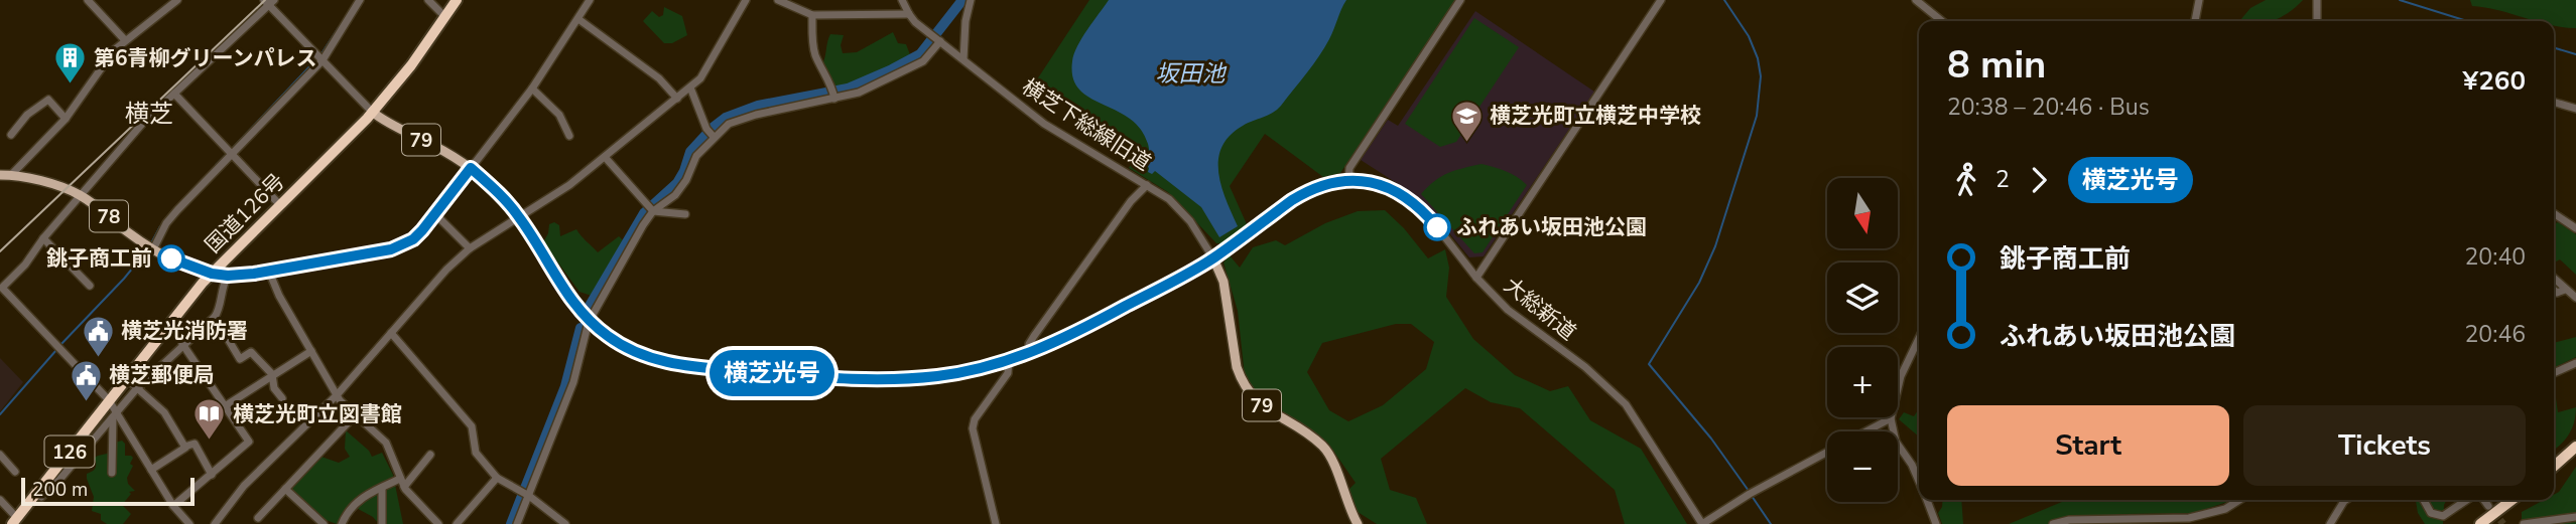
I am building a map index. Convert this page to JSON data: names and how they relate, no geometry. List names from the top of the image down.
{
  "streets": {
    "highway": ["国道126号", "126"],
    "main road": ["79", "78"],
    "street": ["横芝下総線旧道", "大総新道"]
  },
  "crossings": [
    ["横芝下総線旧道", "79"],
    ["横芝下総線旧道", "大総新道"],
    ["79", "国道126号"],
    ["79", "大総新道"],
    ["国道126号", "78"]
  ],
  "districts": ["横芝"],
  "water": ["坂田池"],
  "places": {
    "building": ["第6青柳グリーンパレス"],
    "school or university": ["横芝光町立横芝中学校"],
    "other": ["ふれあい坂田池公園", "銚子商工前"],
    "public building": ["横芝光消防署", "横芝郵便局"],
    "library": ["横芝光町立図書館"]
  },
  "lines": ["bus line 横芝光号"],
  "scale_bar": "200 m",
  "north": "bottom",
  "page": {
    "on_map": "横芝光号",
    "heading": ["8 min", "20:38 – 20:46 · Bus", "¥260"],
    "legs": ["2", "横芝光号"],
    "map_buttons": ["+", "−"],
    "list": [
      {
        "name": "銚子商工前",
        "value": "20:40"
      },
      {
        "name": "ふれあい坂田池公園",
        "value": "20:46"
      }
    ],
    "buttons": ["Start", "Tickets"],
    "scale": "200 m"
  }
}
